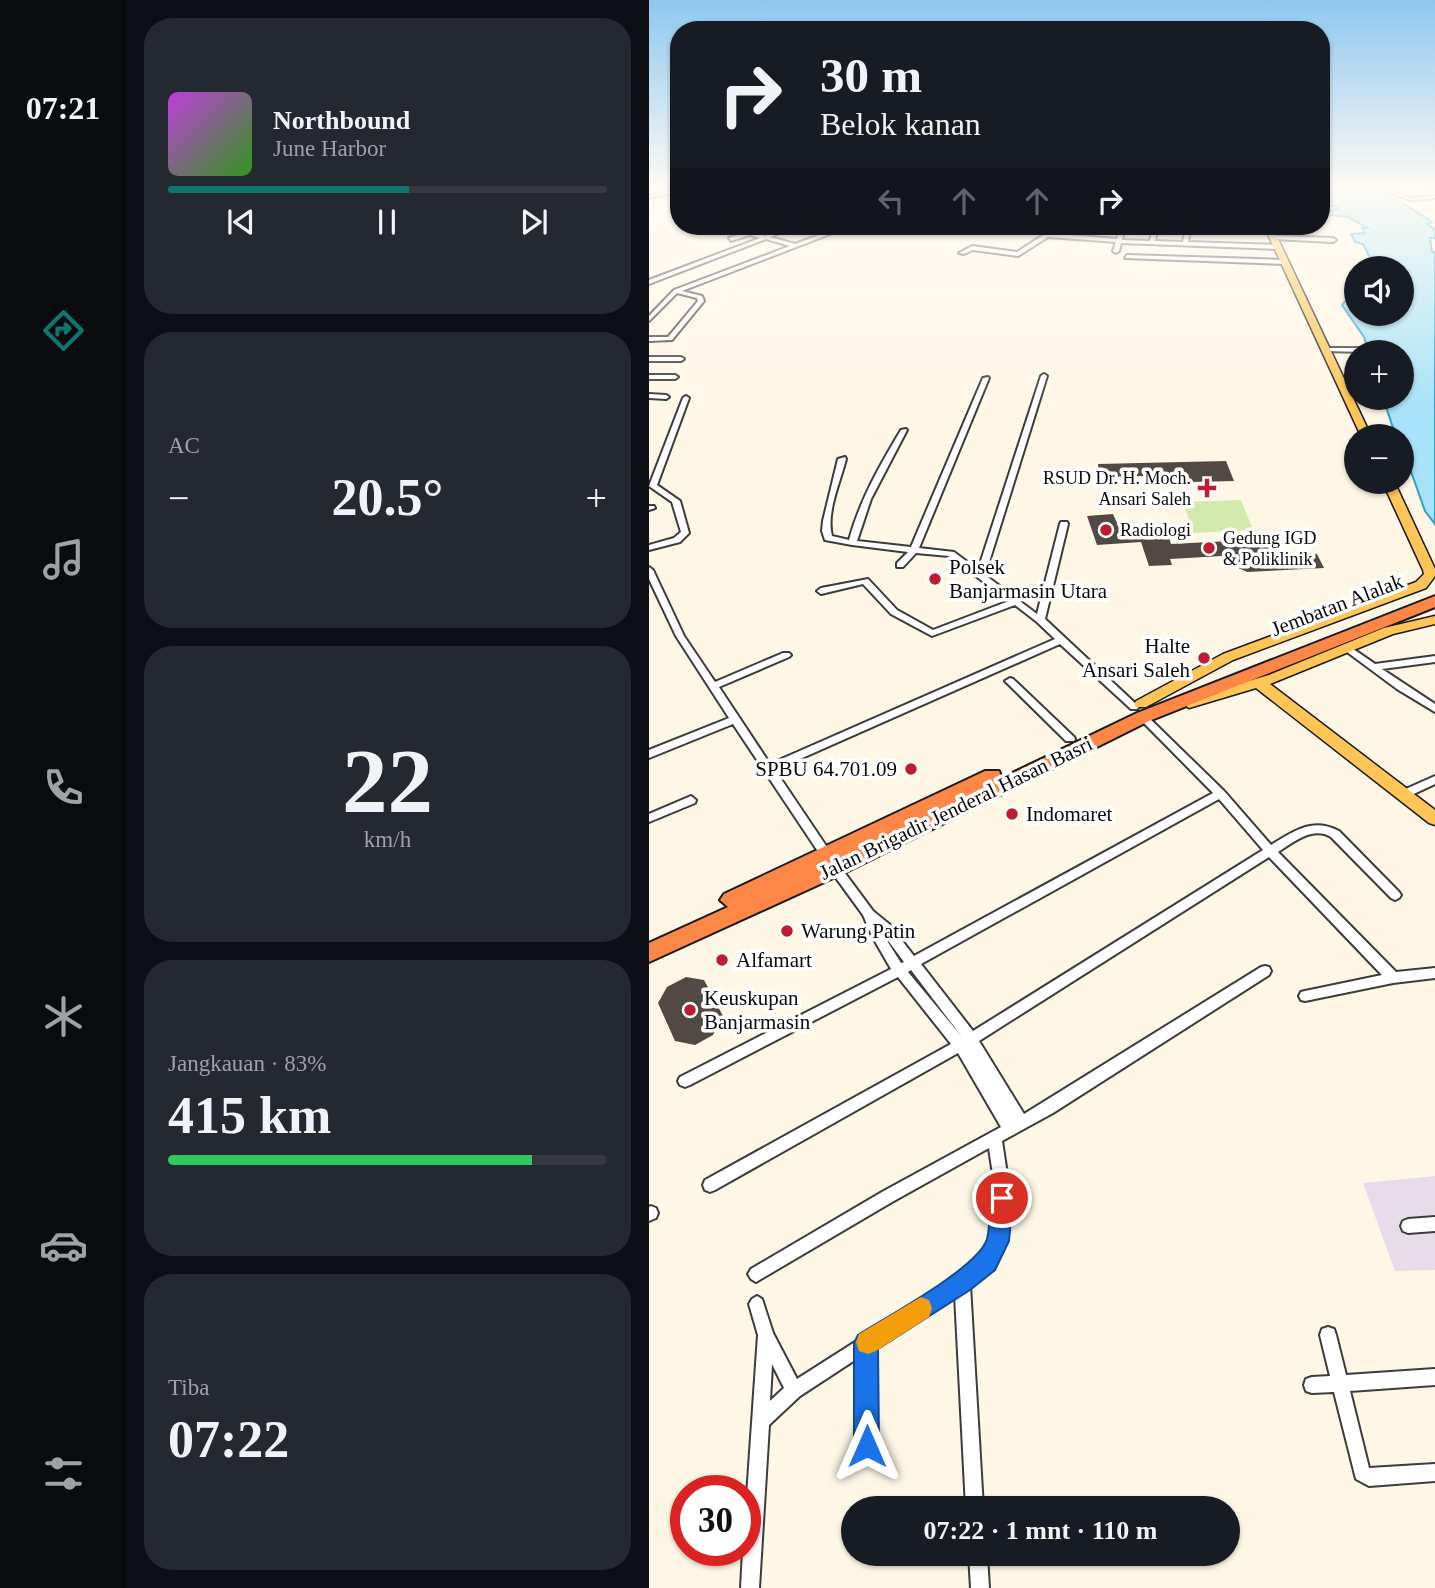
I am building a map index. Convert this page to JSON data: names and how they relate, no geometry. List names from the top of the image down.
{
  "streets": {
    "highway": ["Jembatan Alalak", "Jalan Brigadir Jenderal Hasan Basri"]
  },
  "crossings": [
    ["Jembatan Alalak", "Jalan Brigadir Jenderal Hasan Basri"]
  ],
  "places": {
    "health": ["RSUD Dr. H. Moch. Ansari Saleh"],
    "other": [
      "Radiologi",
      "Gedung IGD & Poliklinik",
      "Polsek Banjarmasin Utara",
      "Halte Ansari Saleh",
      "SPBU 64.701.09",
      "Indomaret",
      "Warung Patin",
      "Alfamart",
      "Keuskupan Banjarmasin"
    ]
  },
  "page": {
    "tabs": "07:21",
    "turn": ["30 m", "Belok kanan"],
    "song": ["Northbound", "June Harbor"],
    "map_buttons": ["+", "−"],
    "tile": [
      "AC",
      ["22", "km/h"],
      ["Jangkauan · 83%", "415 km"],
      ["Tiba", "07:22"]
    ],
    "heat": ["−", "20.5°", "+"],
    "limit": "30",
    "trip": "07:22 · 1 mnt · 110 m"
  }
}
